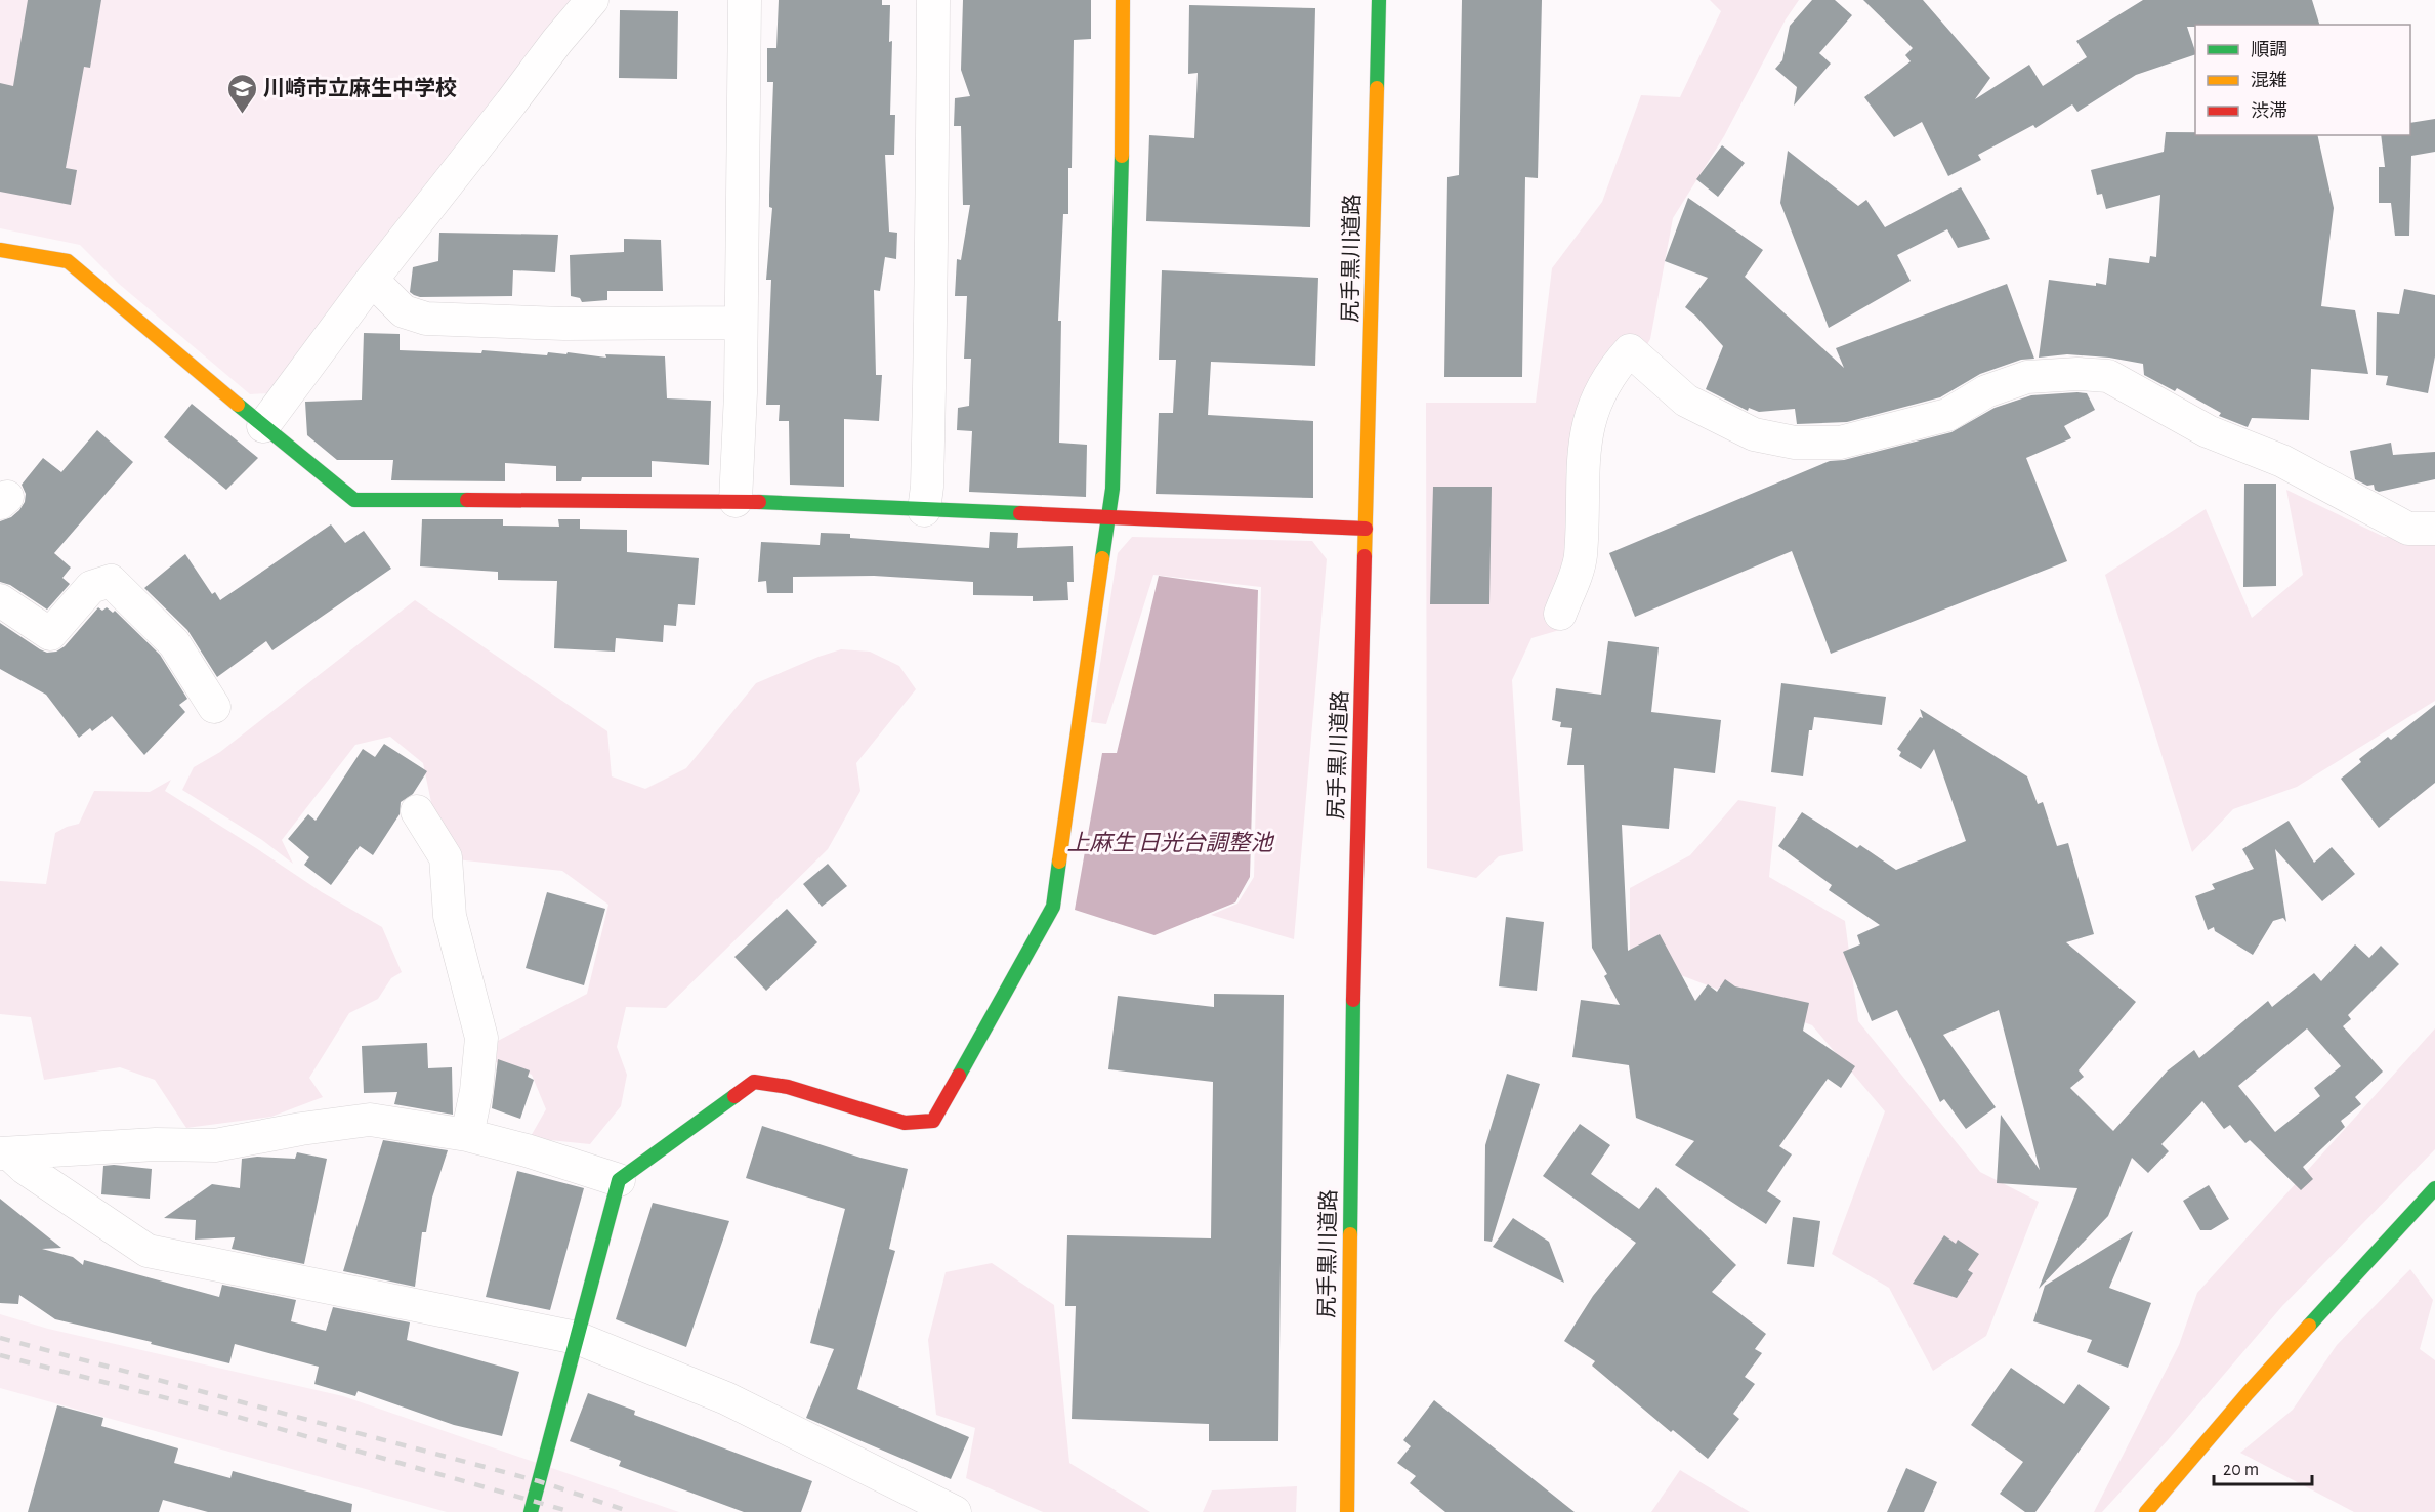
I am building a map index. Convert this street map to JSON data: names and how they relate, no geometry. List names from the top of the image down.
{
  "streets": {
    "street": ["尻手黒川道路"]
  },
  "water": ["上麻生 日光台調整池"],
  "places": {
    "school or university": ["川崎市立麻生中学校"]
  },
  "legend": ["順調", "混雑", "渋滞"],
  "scale_bar": "20 m"
}
